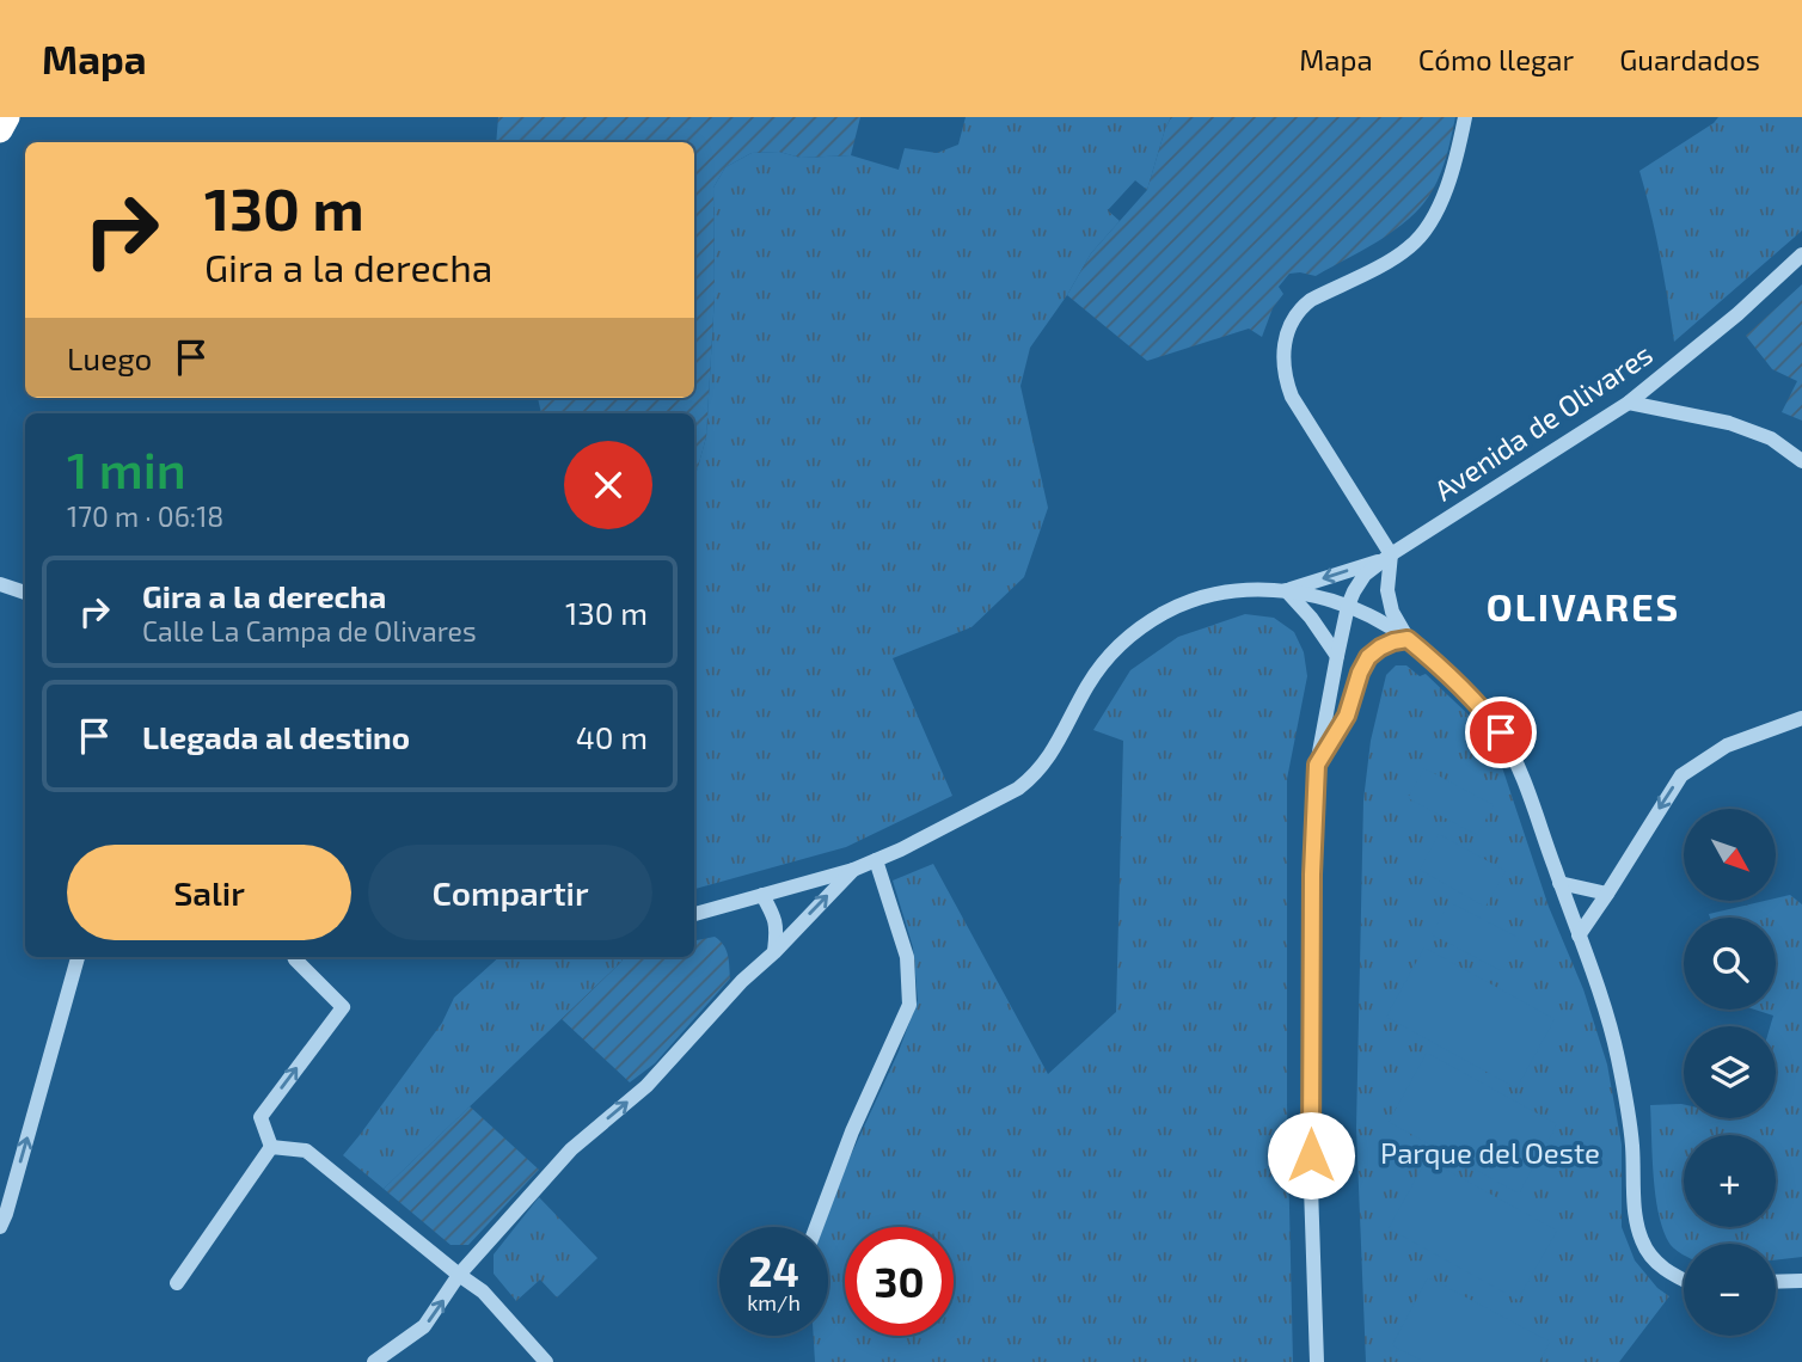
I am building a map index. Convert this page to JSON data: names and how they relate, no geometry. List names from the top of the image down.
{
  "streets": {
    "street": ["Avenida de Olivares"]
  },
  "districts": ["OLIVARES"],
  "parks": ["Parque del Oeste"],
  "north": "bottom right",
  "page": {
    "header": "Mapa",
    "nav": ["Mapa", "Cómo llegar", "Guardados"],
    "turn": ["130 m", "Gira a la derecha"],
    "then": "Luego",
    "heading": ["1 min", "170 m · 06:18"],
    "list": [
      {
        "name": "Gira a la derecha",
        "note": "Calle La Campa de Olivares",
        "value": "130 m"
      },
      {
        "name": "Llegada al destino",
        "value": "40 m"
      }
    ],
    "map_buttons": ["+", "−"],
    "buttons": ["Salir", "Compartir"],
    "speed": "24 km/h",
    "limit": "30"
  }
}
